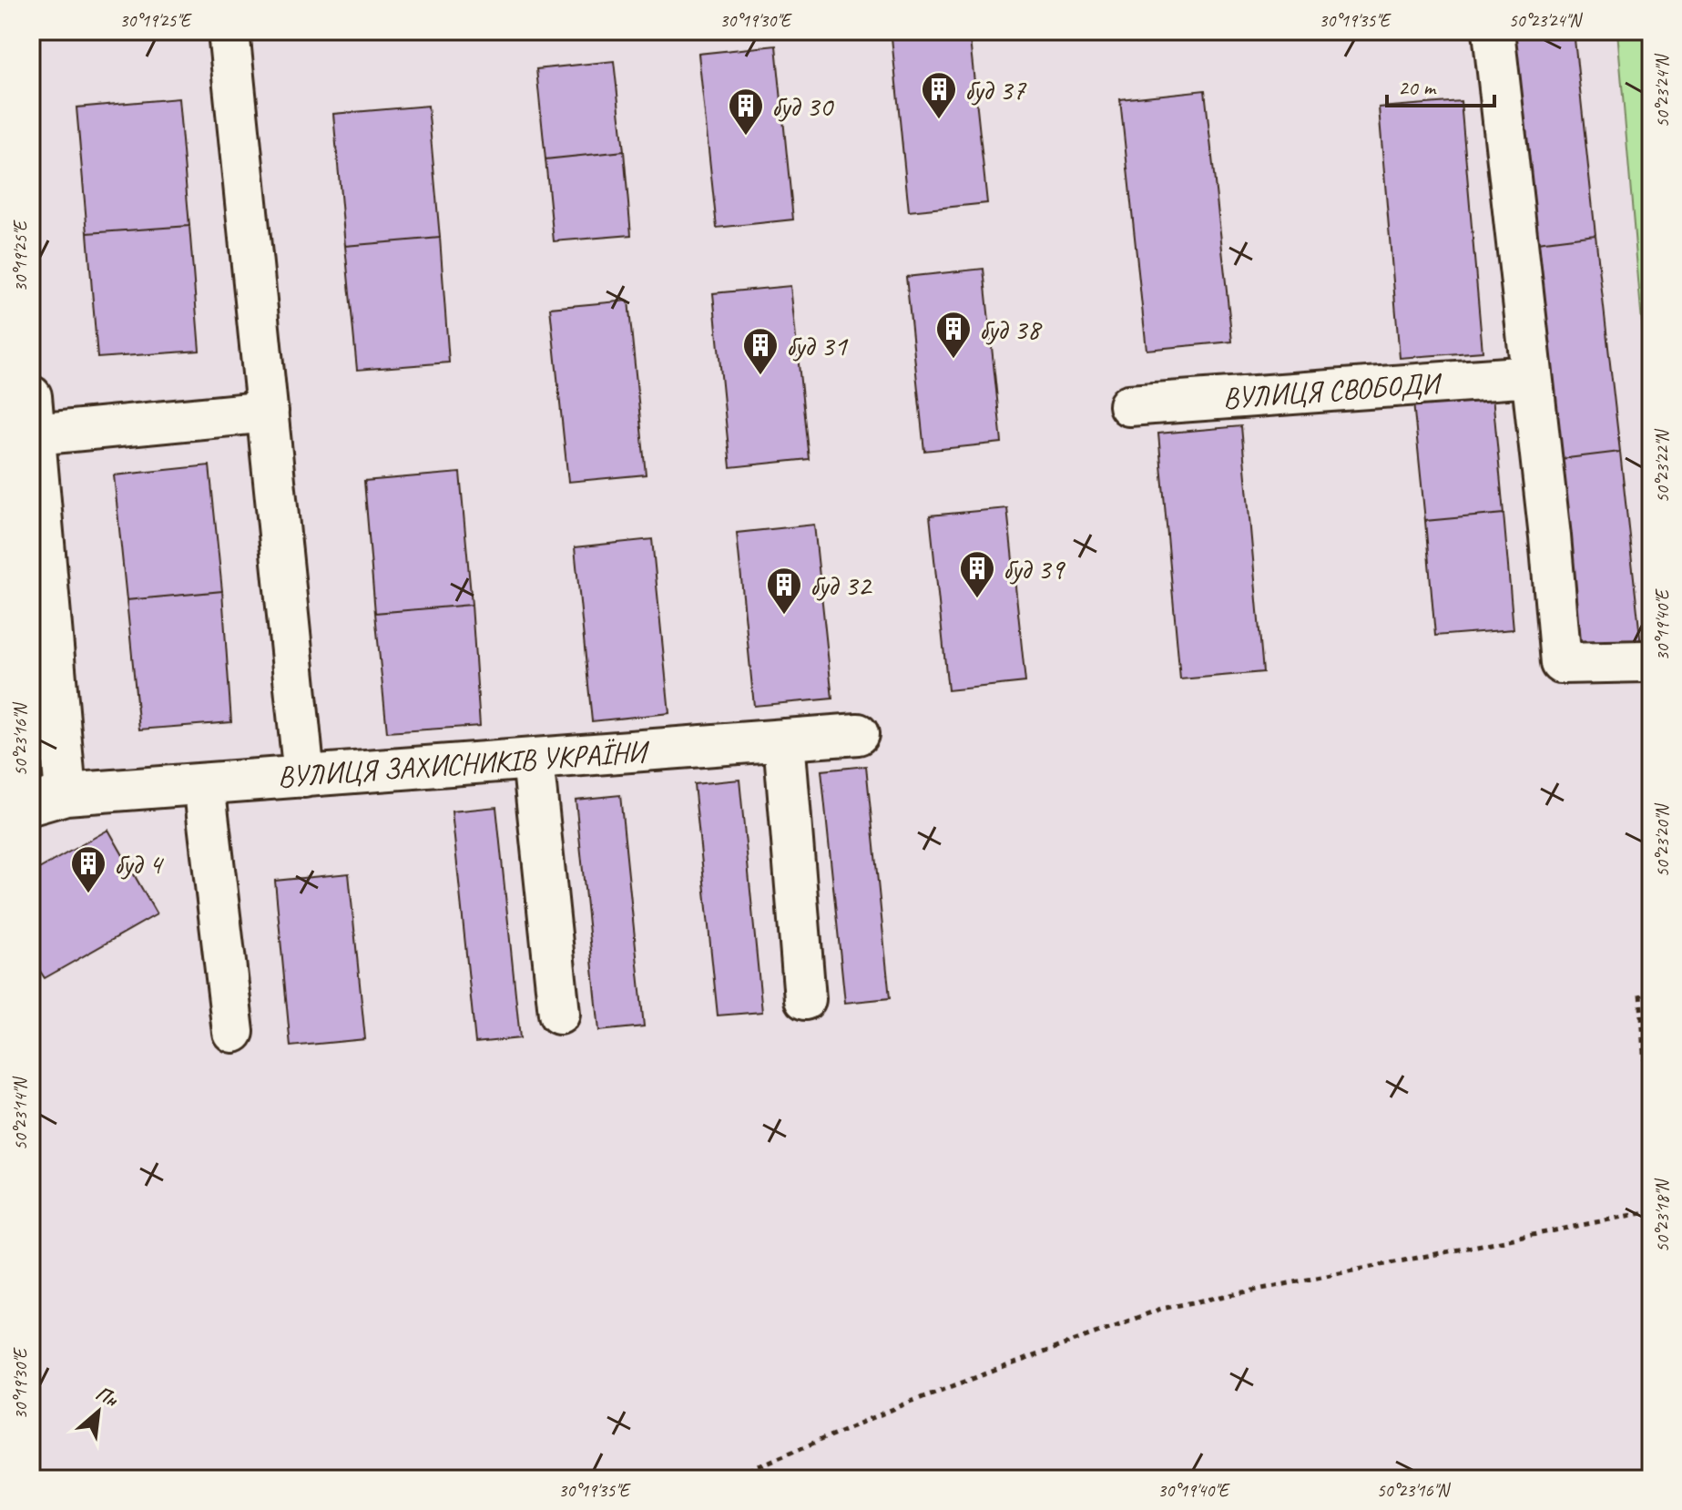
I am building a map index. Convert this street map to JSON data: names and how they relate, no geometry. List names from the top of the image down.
{
  "streets": {
    "street": ["ВУЛИЦЯ СВОБОДИ", "ВУЛИЦЯ ЗАХИСНИКІВ УКРАЇНИ"]
  },
  "places": {
    "building": [
      "буд 37",
      "буд 30",
      "буд 38",
      "буд 31",
      "буд 39",
      "буд 32",
      "буд 4"
    ]
  },
  "scale_bar": "20 m",
  "north": "top right",
  "coordinates": [
    "30°19'25\"E",
    "30°19'30\"E",
    "30°19'35\"E",
    "50°23'24\"N",
    "50°23'22\"N",
    "30°19'40\"E",
    "50°23'16\"N",
    "50°23'20\"N",
    "50°23'14\"N",
    "50°23'18\"N"
  ]
}
